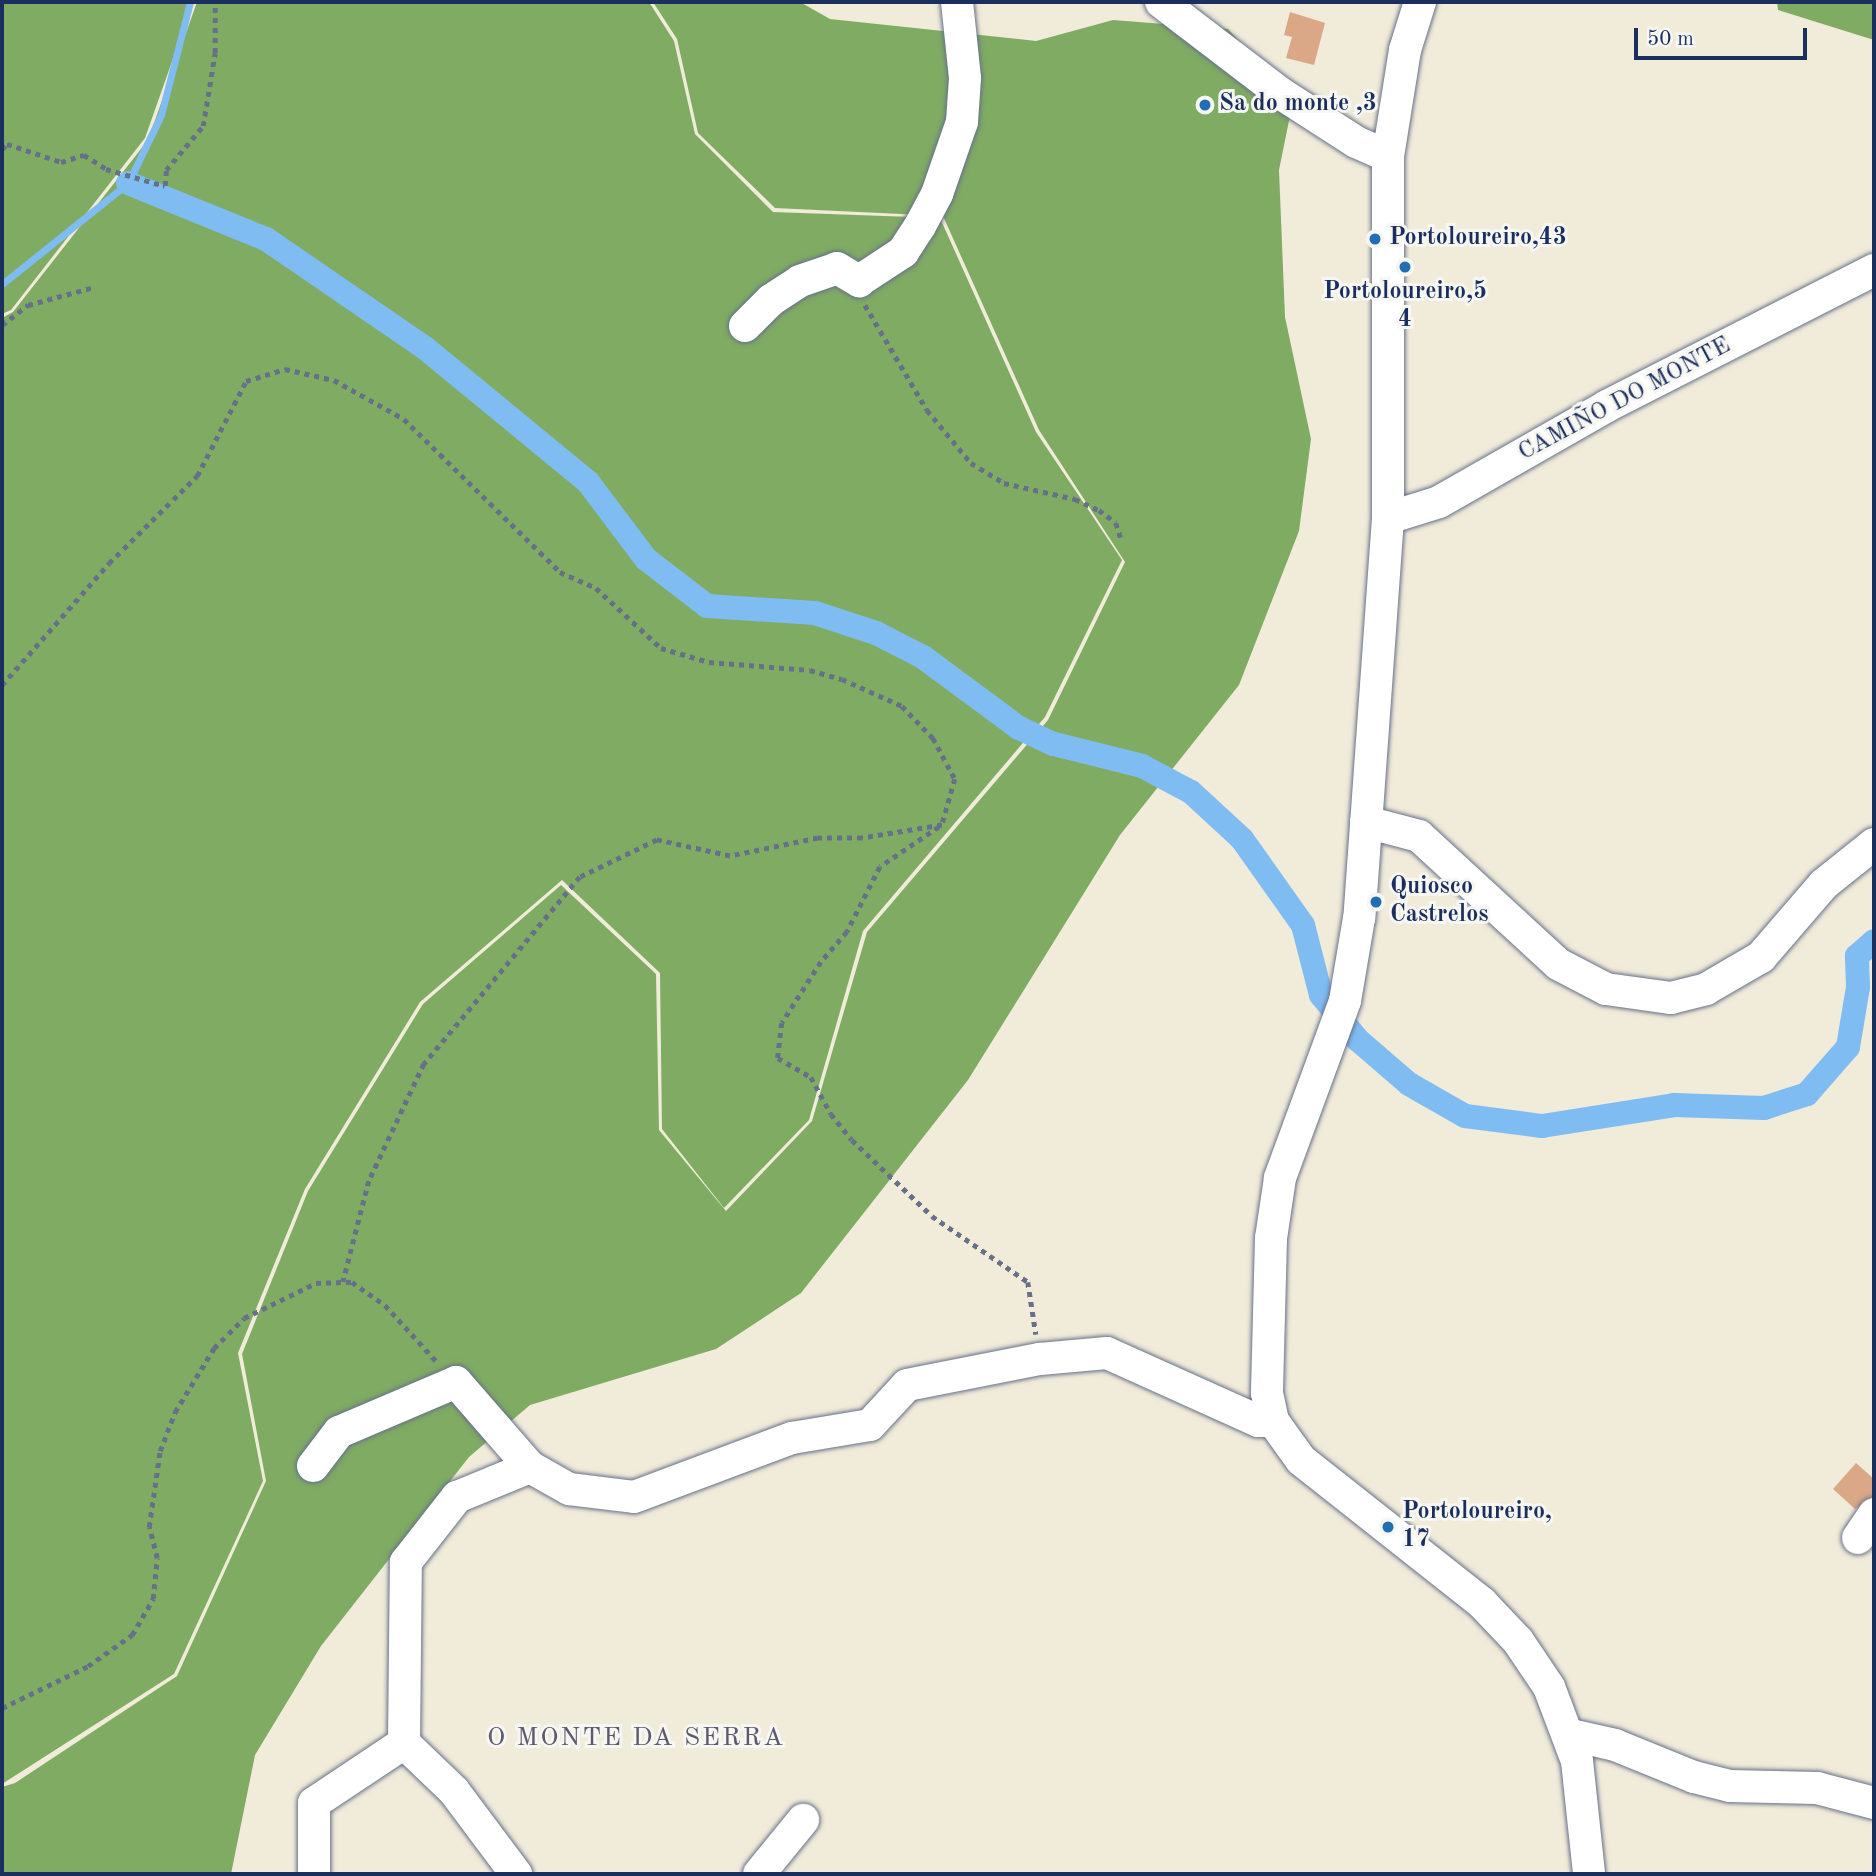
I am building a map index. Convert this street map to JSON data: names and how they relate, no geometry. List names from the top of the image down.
{
  "streets": {
    "street": ["CAMIÑO DO MONTE"]
  },
  "districts": ["O MONTE DA SERRA"],
  "places": [
    "Sa do monte ,3",
    "Portoloureiro,43",
    "Portoloureiro,5 4",
    "Quiosco Castrelos",
    "Portoloureiro, 17"
  ],
  "scale_bar": "50 m"
}
